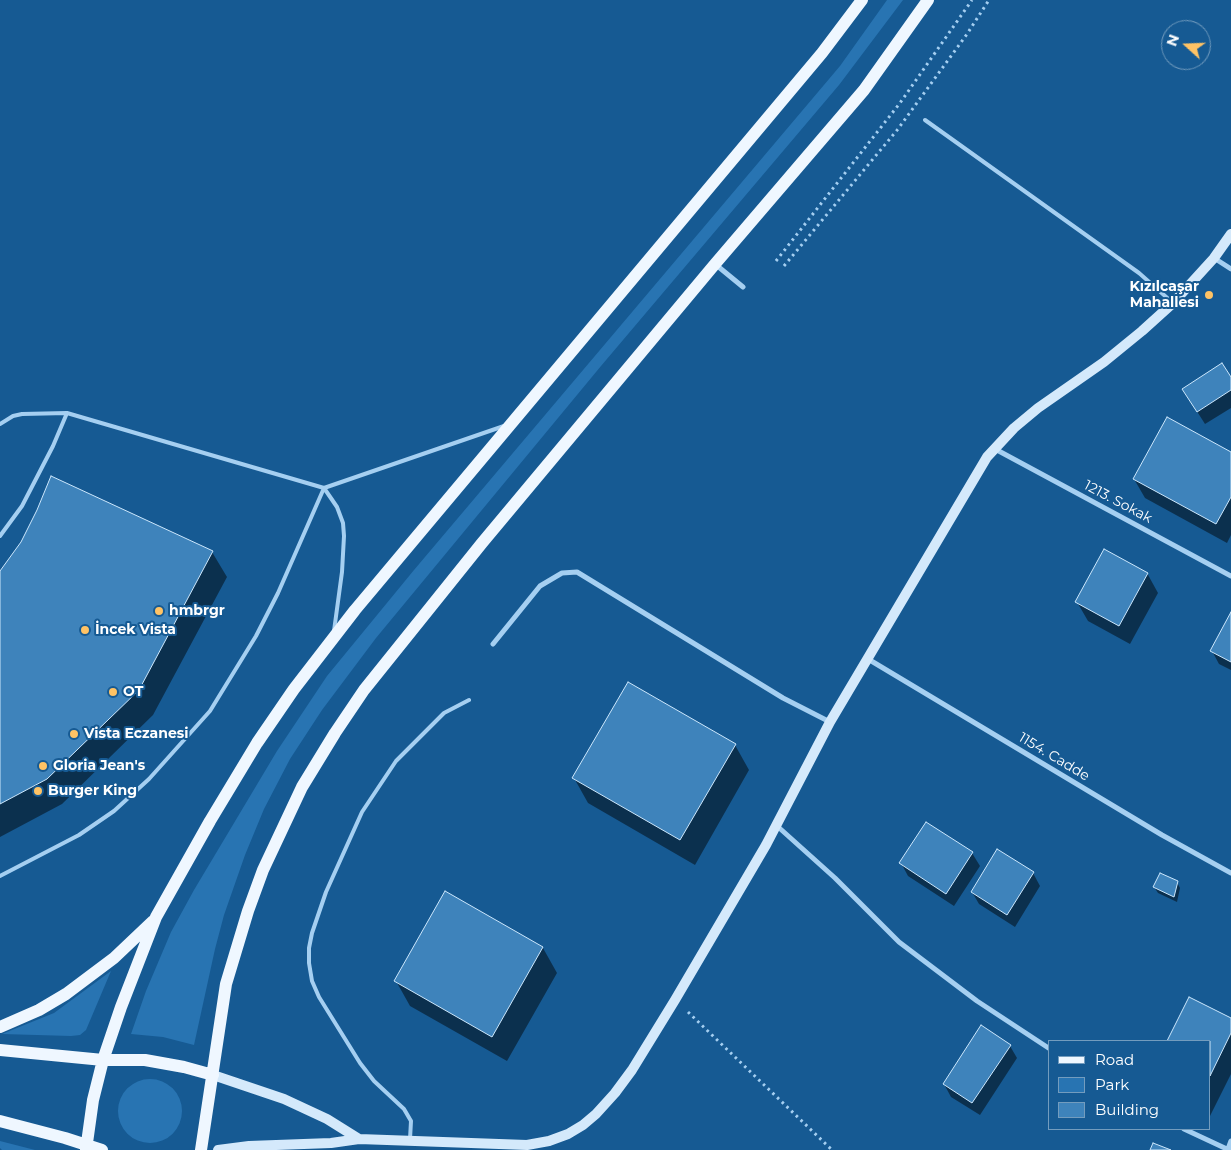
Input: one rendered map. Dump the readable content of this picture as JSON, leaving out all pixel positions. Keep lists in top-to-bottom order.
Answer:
{
  "streets": {
    "street": ["1213. Sokak", "1154. Cadde"]
  },
  "places": [
    "Kızılcaşar Mahallesi",
    "hmbrgr",
    "İncek Vista",
    "OT",
    "Vista Eczanesi",
    "Gloria Jean's",
    "Burger King"
  ],
  "legend": ["Road", "Park", "Building"],
  "north": "left"
}
